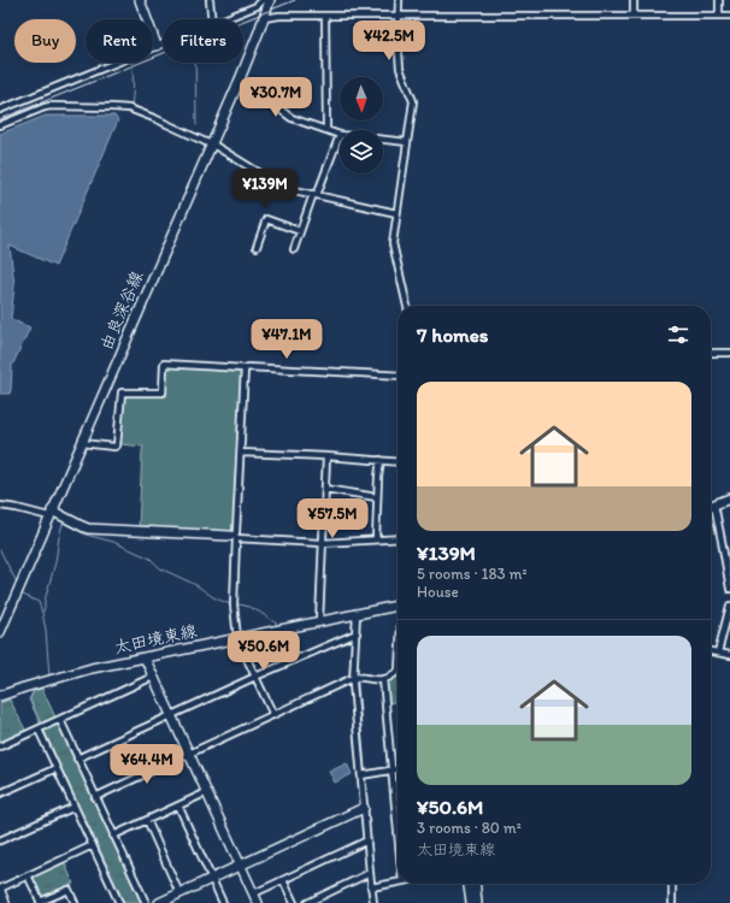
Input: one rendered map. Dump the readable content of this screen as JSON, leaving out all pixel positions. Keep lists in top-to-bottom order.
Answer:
{
  "streets": {
    "main road": ["由良深谷線", "太田境東線"]
  },
  "north": "bottom",
  "page": {
    "chip": ["Buy", "Rent", "Filters"],
    "price": [
      "¥42.5M",
      "¥30.7M",
      "¥139M",
      "¥47.1M",
      "¥57.5M",
      "¥50.6M",
      "¥64.4M"
    ],
    "heading": "7 homes",
    "list": [
      {
        "name": "¥139M",
        "note": "5 rooms · 183 m² · House"
      },
      {
        "name": "¥50.6M",
        "note": "3 rooms · 80 m² · 太田境東線"
      }
    ]
  }
}
